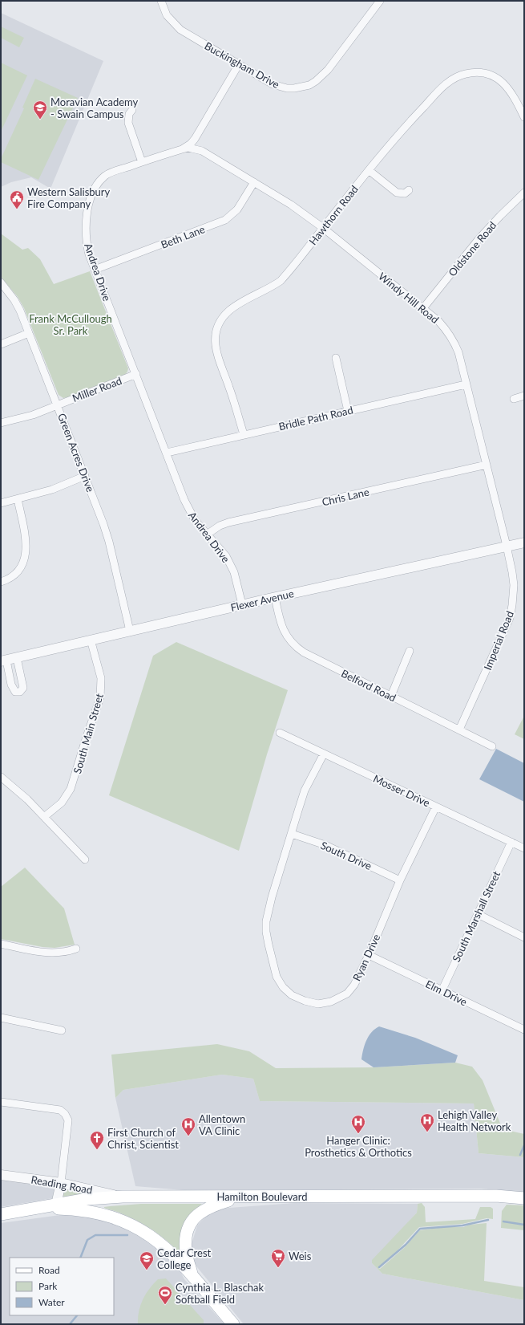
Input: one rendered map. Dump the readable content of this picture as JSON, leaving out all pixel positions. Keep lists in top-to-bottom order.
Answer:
{
  "streets": {
    "main road": ["Hamilton Boulevard"],
    "street": [
      "Buckingham Drive",
      "Hawthorn Road",
      "Beth Lane",
      "Oldstone Road",
      "Andrea Drive",
      "Windy Hill Road",
      "Miller Road",
      "Bridle Path Road",
      "Green Acres Drive",
      "Chris Lane",
      "Flexer Avenue",
      "Imperial Road",
      "Belford Road",
      "South Main Street",
      "Mosser Drive",
      "South Drive",
      "South Marshall Street",
      "Ryan Drive",
      "Elm Drive",
      "Reading Road"
    ]
  },
  "crossings": [
    ["Buckingham Drive", "Andrea Drive"],
    ["Hawthorn Road", "Windy Hill Road"],
    ["Hawthorn Road", "Bridle Path Road"],
    ["Beth Lane", "Andrea Drive"],
    ["Beth Lane", "Windy Hill Road"],
    ["Oldstone Road", "Windy Hill Road"],
    ["Andrea Drive", "Windy Hill Road"],
    ["Andrea Drive", "Miller Road"],
    ["Andrea Drive", "Bridle Path Road"],
    ["Andrea Drive", "Chris Lane"],
    ["Andrea Drive", "Flexer Avenue"],
    ["Windy Hill Road", "Bridle Path Road"],
    ["Windy Hill Road", "Chris Lane"],
    ["Windy Hill Road", "Flexer Avenue"],
    ["Windy Hill Road", "Imperial Road"],
    ["Miller Road", "Green Acres Drive"],
    ["Green Acres Drive", "Flexer Avenue"],
    ["Flexer Avenue", "Imperial Road"],
    ["Flexer Avenue", "Belford Road"],
    ["Flexer Avenue", "South Main Street"],
    ["Imperial Road", "Belford Road"],
    ["Mosser Drive", "South Marshall Street"],
    ["Mosser Drive", "Ryan Drive"],
    ["South Drive", "Ryan Drive"],
    ["South Marshall Street", "Elm Drive"],
    ["Ryan Drive", "Elm Drive"],
    ["Reading Road", "Hamilton Boulevard"]
  ],
  "parks": ["Frank McCullough Sr. Park"],
  "places": {
    "school or university": ["Moravian Academy - Swain Campus", "Cedar Crest College"],
    "public building": ["Western Salisbury Fire Company"],
    "hospital": ["Lehigh Valley Health Network", "Hanger Clinic: Prosthetics & Orthotics", "Allentown VA Clinic"],
    "church": ["First Church of Christ, Scientist"],
    "supermarket": ["Weis"],
    "sports": ["Cynthia L. Blaschak Softball Field"]
  },
  "legend": ["Road", "Park", "Water"]
}
